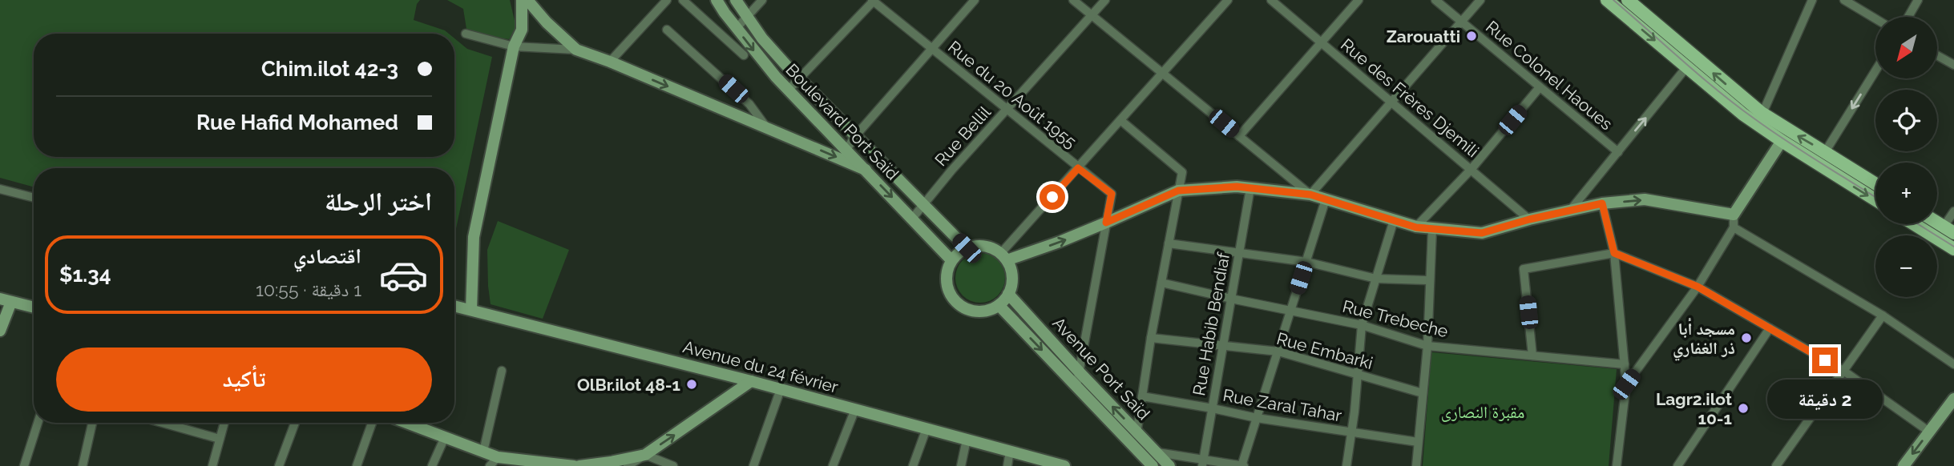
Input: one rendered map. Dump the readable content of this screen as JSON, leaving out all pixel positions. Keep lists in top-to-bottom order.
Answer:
{
  "streets": {
    "main road": ["Boulevard Port Saïd", "Avenue du 24 février", "Avenue Port Saïd"],
    "street": [
      "Rue Colonel Haoues",
      "Rue du 20 Août 1955",
      "Rue des Frères Djemili",
      "Rue Bellil",
      "Rue Trebeche",
      "Rue Habib Bendiaf",
      "Rue Embarki",
      "Rue Zaral Tahar"
    ]
  },
  "crossings": [
    ["Rue du 20 Août 1955", "Rue Bellil"],
    ["Rue du 20 Août 1955", "Avenue Port Saïd"],
    ["Boulevard Port Saïd", "Rue Bellil"],
    ["Boulevard Port Saïd", "Avenue Port Saïd"],
    ["Rue Trebeche", "Rue Habib Bendiaf"],
    ["Rue Habib Bendiaf", "Rue Embarki"],
    ["Rue Habib Bendiaf", "Rue Zaral Tahar"]
  ],
  "parks": ["مقبرة النصارى"],
  "places": [
    "Zarouatti",
    "مسجد أبا ذر الغفاري",
    "OlBr.ilot 48-1",
    "Lagr2.ilot 10-1"
  ],
  "north": "bottom left",
  "page": {
    "map_buttons": ["+", "−"],
    "banner": ["Chim.ilot 42-3", "Rue Hafid Mohamed"],
    "heading": "اختر الرحلة",
    "list": [
      {
        "name": "اقتصادي",
        "note": "1 دقيقة · 10:55",
        "value": "$1.34"
      }
    ],
    "buttons": "تأكيد",
    "bubble": "2 دقيقة"
  }
}
